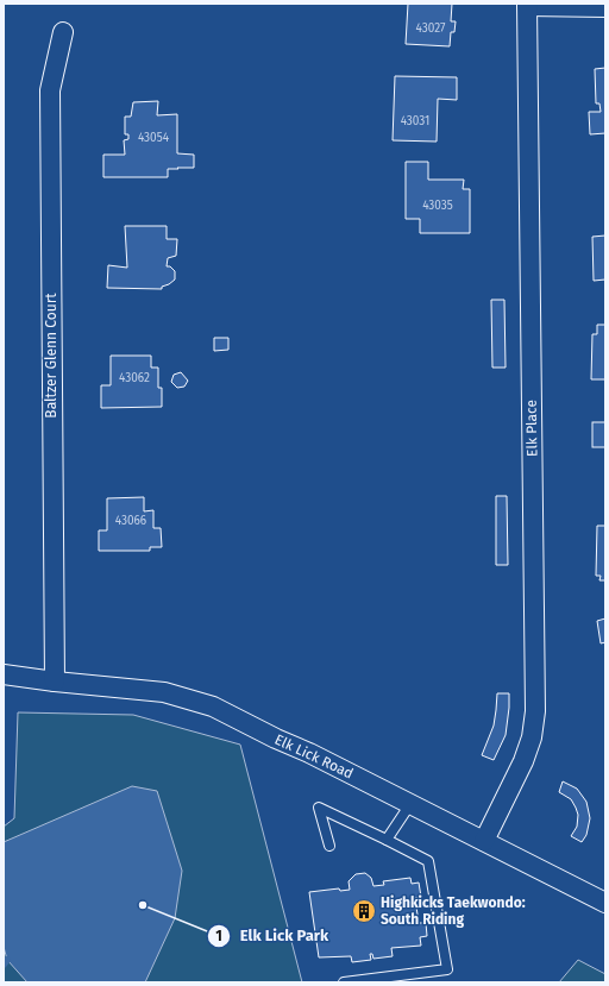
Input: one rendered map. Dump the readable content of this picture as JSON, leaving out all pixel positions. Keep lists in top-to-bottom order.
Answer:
{
  "streets": {
    "street": ["Baltzer Glenn Court", "Elk Place", "Elk Lick Road"]
  },
  "crossings": [
    ["Baltzer Glenn Court", "Elk Lick Road"],
    ["Elk Place", "Elk Lick Road"]
  ],
  "places": {
    "other": ["Elk Lick Park"],
    "building": ["Highkicks Taekwondo: South Riding"]
  },
  "house_numbers": [
    "43027",
    "43031",
    "43054",
    "43035",
    "43062",
    "43066"
  ]
}
